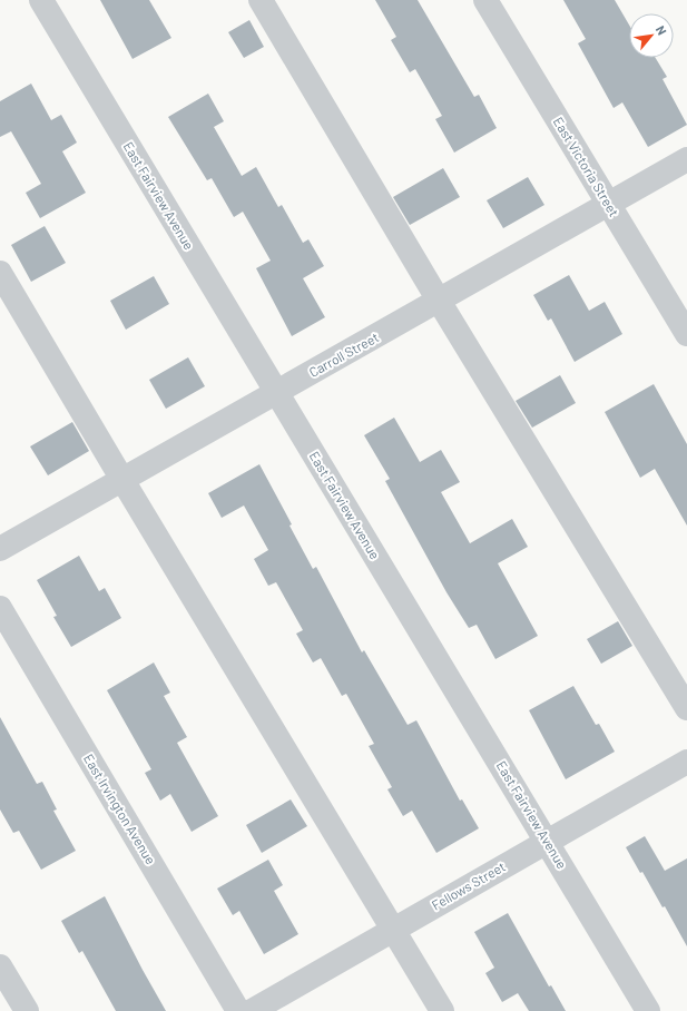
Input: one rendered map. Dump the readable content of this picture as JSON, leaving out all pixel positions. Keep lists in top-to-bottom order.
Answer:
{
  "streets": {
    "street": [
      "East Victoria Street",
      "East Fairview Avenue",
      "Carroll Street",
      "East Irvington Avenue",
      "Fellows Street"
    ]
  },
  "crossings": [
    ["East Victoria Street", "Carroll Street"],
    ["East Fairview Avenue", "Carroll Street"],
    ["East Fairview Avenue", "Fellows Street"]
  ],
  "north": "top right"
}
